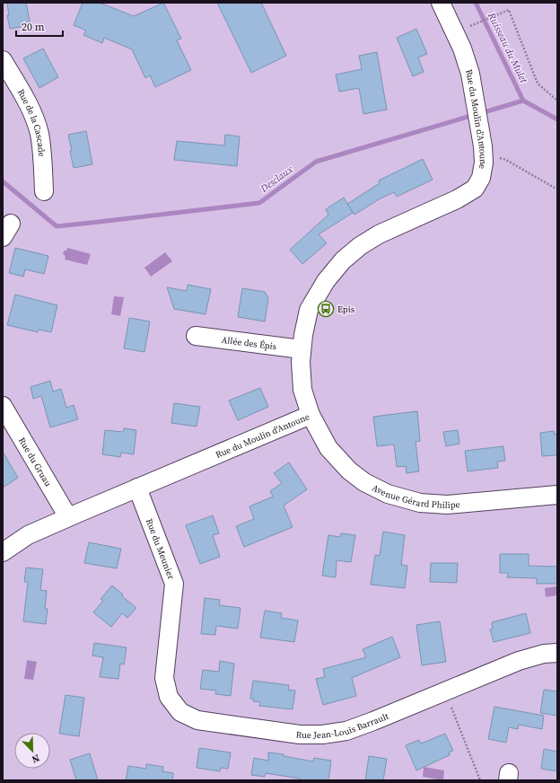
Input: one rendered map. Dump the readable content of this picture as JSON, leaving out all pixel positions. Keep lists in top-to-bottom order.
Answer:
{
  "streets": {
    "street": [
      "Rue du Moulin d'Antoune",
      "Rue de la Cascade",
      "Allée des Épis",
      "Rue du Gruau",
      "Avenue Gérard Philipe",
      "Rue du Meunier",
      "Rue Jean-Louis Barrault"
    ]
  },
  "crossings": [
    ["Rue du Moulin d'Antoune", "Allée des Épis"],
    ["Rue du Moulin d'Antoune", "Rue du Gruau"],
    ["Rue du Moulin d'Antoune", "Avenue Gérard Philipe"],
    ["Rue du Moulin d'Antoune", "Rue du Meunier"],
    ["Rue du Meunier", "Rue Jean-Louis Barrault"]
  ],
  "water": ["Ruisseau du Mulet", "Desclaux"],
  "places": {
    "bus stop": ["Epis"]
  },
  "scale_bar": "20 m",
  "north": "bottom right"
}
